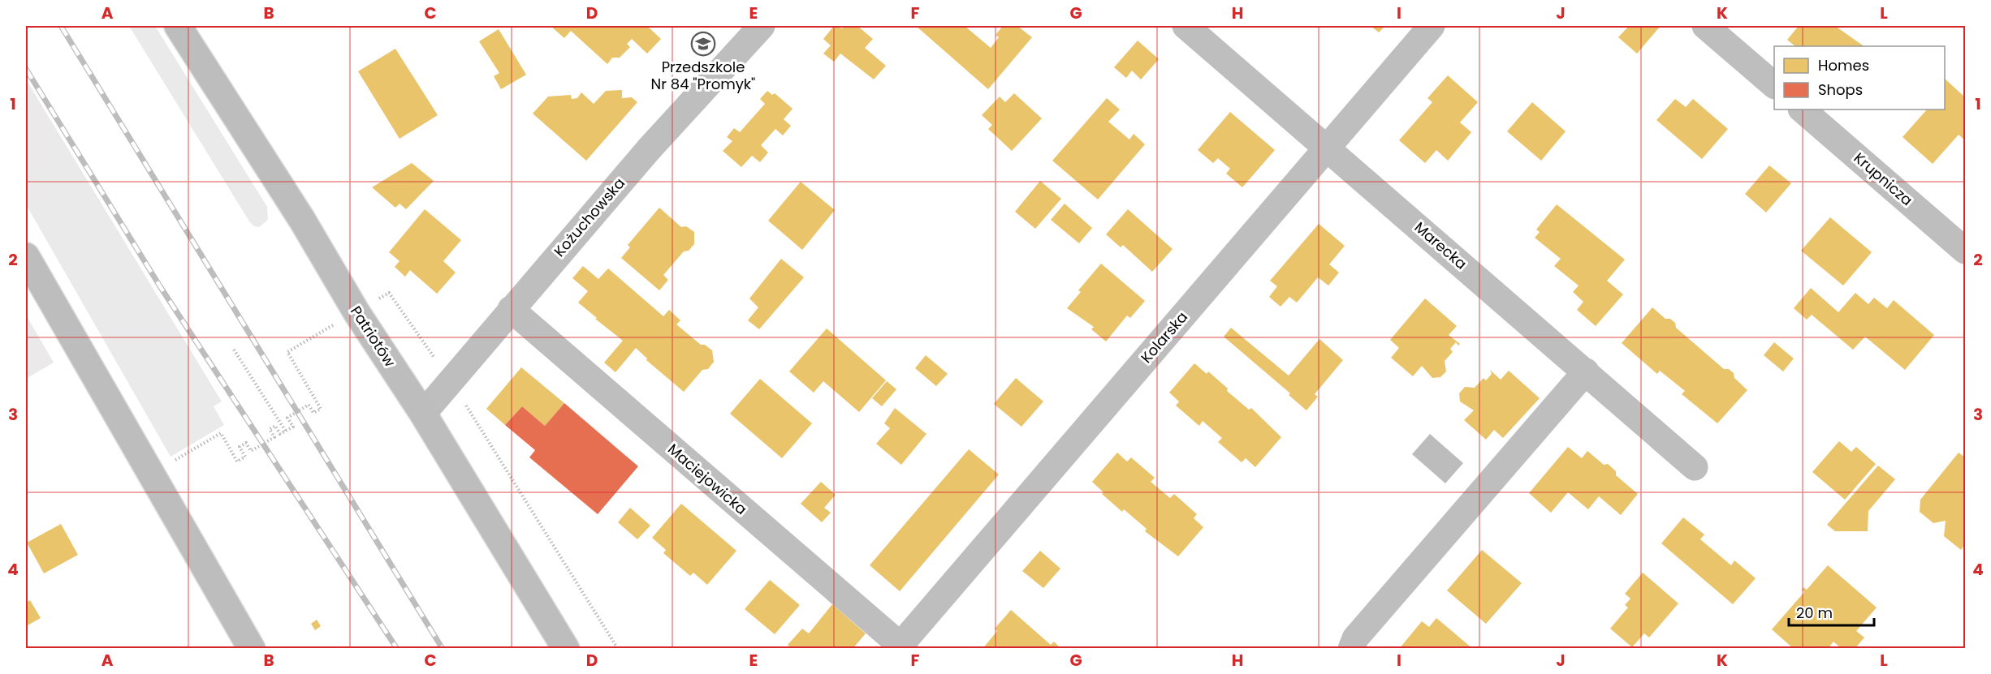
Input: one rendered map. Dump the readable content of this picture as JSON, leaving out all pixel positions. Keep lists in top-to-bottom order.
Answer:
{
  "streets": {
    "main road": ["Patriotów"],
    "street": [
      "Krupnicza",
      "Kożuchowska",
      "Marecka",
      "Kolarska",
      "Maciejowicka"
    ]
  },
  "crossings": [
    ["Kożuchowska", "Patriotów"],
    ["Kożuchowska", "Maciejowicka"],
    ["Marecka", "Kolarska"],
    ["Kolarska", "Maciejowicka"]
  ],
  "places": {
    "school or university": ["Przedszkole Nr 84 \"Promyk\""]
  },
  "legend": ["Homes", "Shops"],
  "scale_bar": "20 m",
  "grid": {
    "columns": [
      "A",
      "B",
      "C",
      "D",
      "E",
      "F",
      "G",
      "H",
      "I",
      "J",
      "K",
      "L"
    ],
    "rows": [
      "1",
      "2",
      "3",
      "4"
    ]
  }
}
